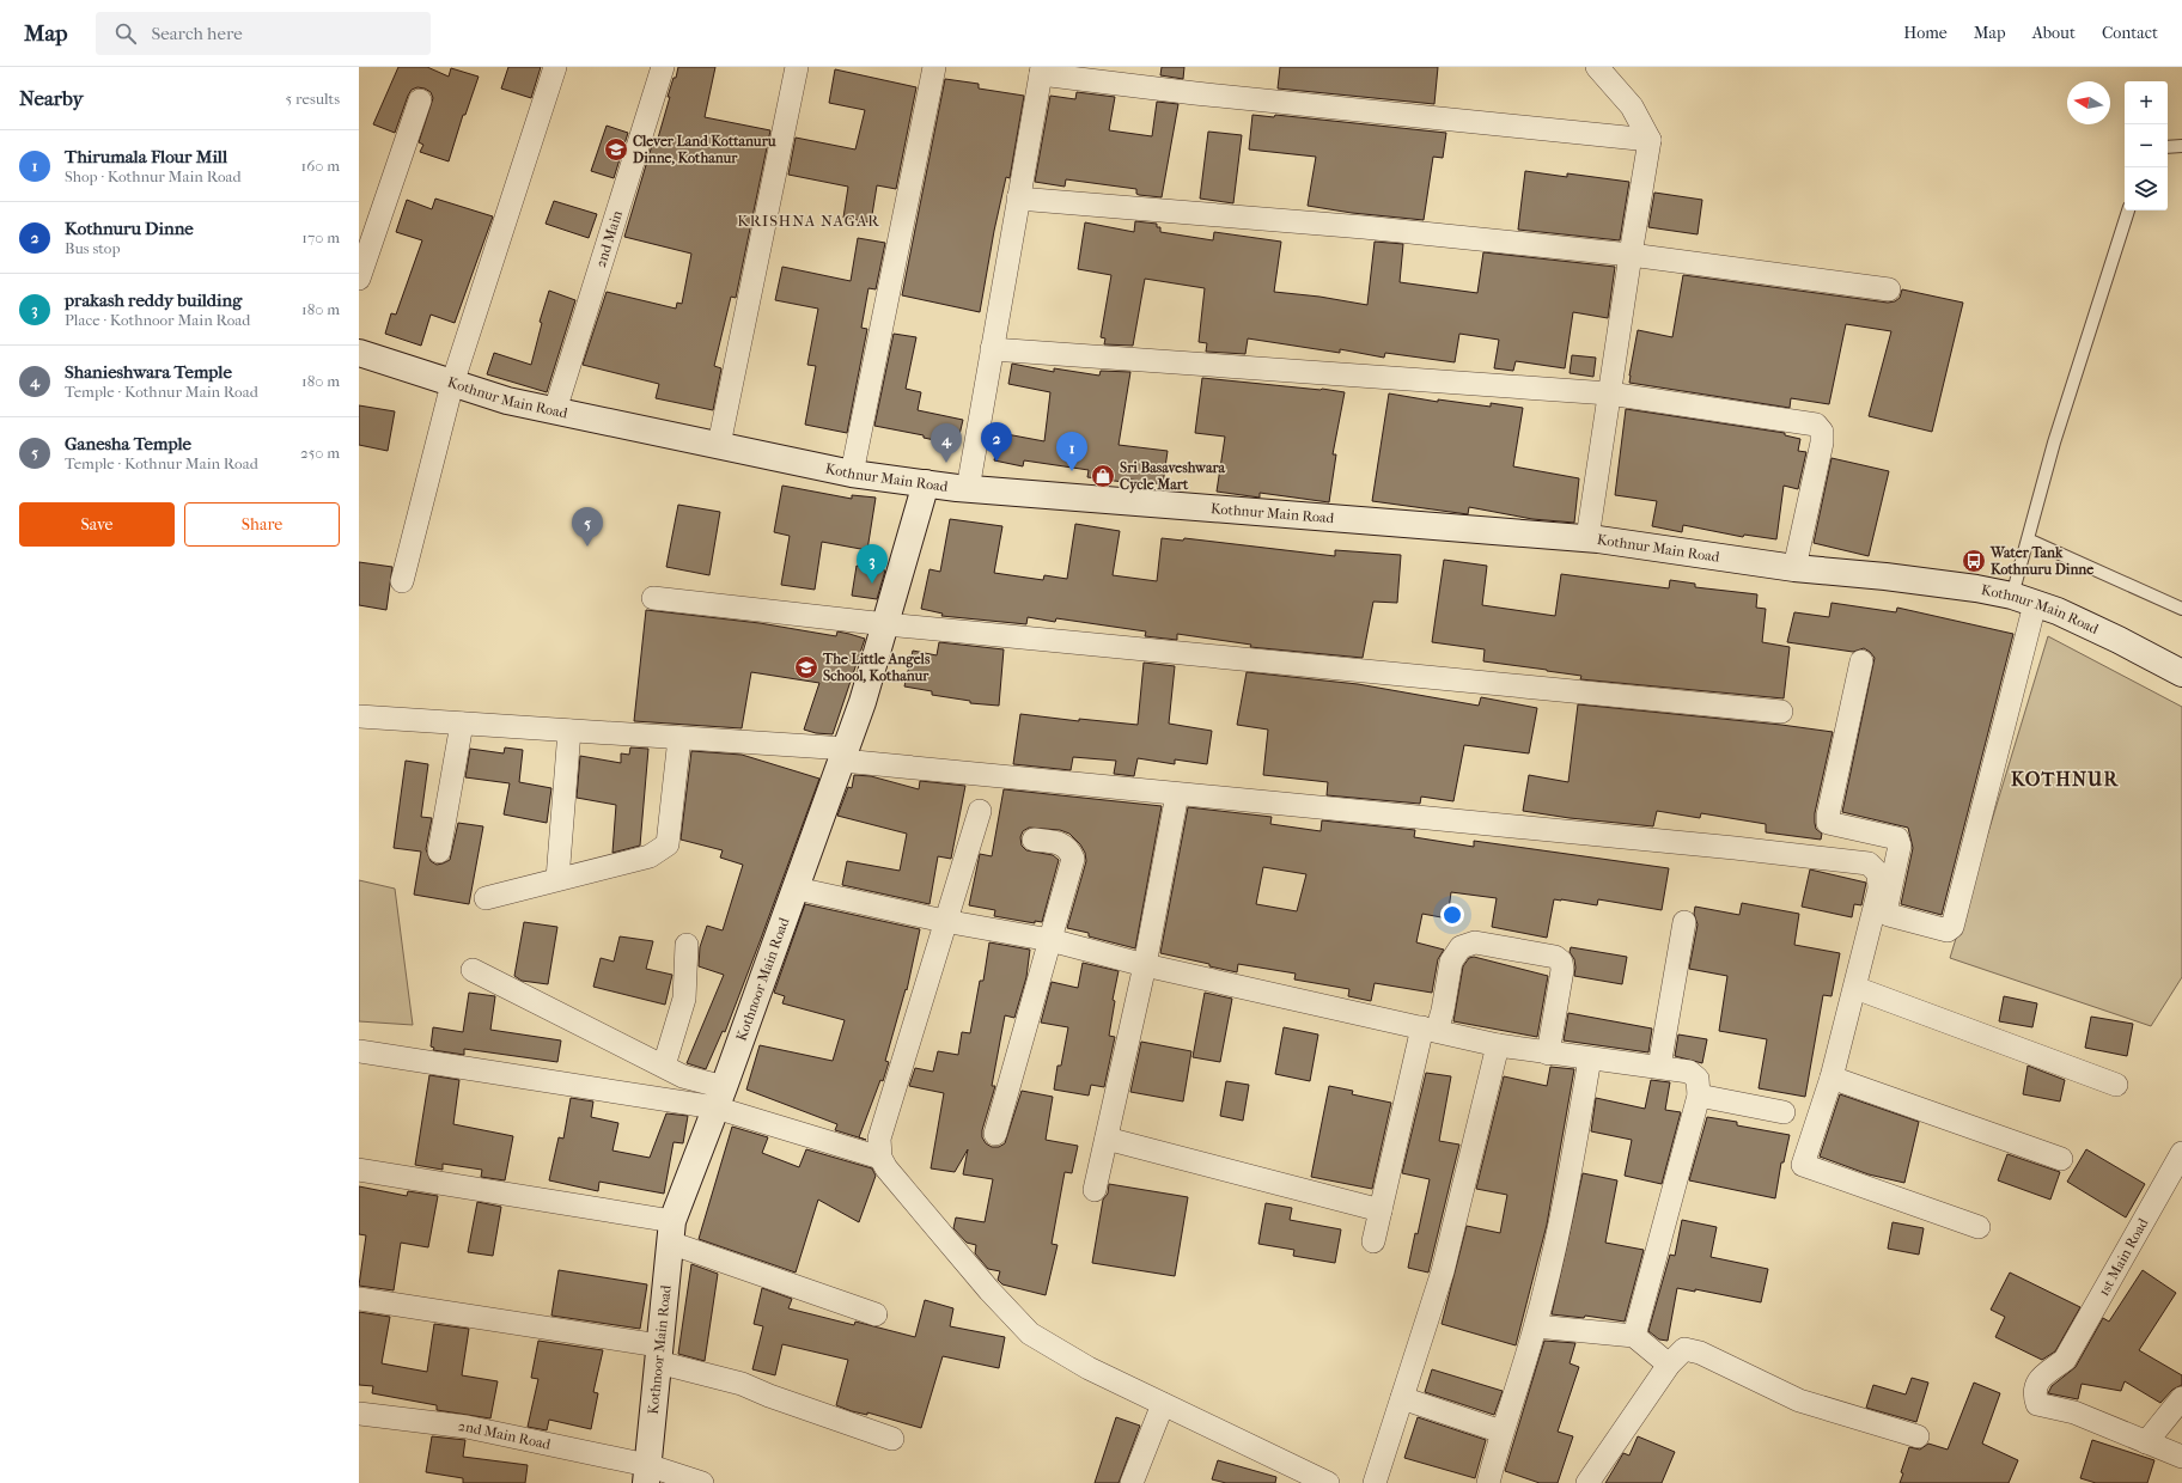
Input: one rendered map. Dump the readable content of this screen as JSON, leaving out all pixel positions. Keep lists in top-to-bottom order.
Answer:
{
  "streets": {
    "main road": ["Kothnur Main Road", "Kothnoor Main Road"],
    "street": ["2nd Main", "1st Main Road", "2nd Main Road"]
  },
  "crossings": [
    ["2nd Main", "Kothnur Main Road"],
    ["Kothnur Main Road", "Kothnoor Main Road"],
    ["Kothnoor Main Road", "2nd Main Road"]
  ],
  "districts": ["KRISHNA NAGAR", "KOTHNUR"],
  "places": {
    "school or university": ["Clever Land Kottanuru Dinne, Kothanur", "The Little Angels School, Kothanur"],
    "shop": ["Sri Basaveshwara Cycle Mart"],
    "bus stop": ["Water Tank Kothnuru Dinne"]
  },
  "north": "left",
  "page": {
    "header": "Map",
    "search": "Search here",
    "nav": [
      "Home",
      "Map",
      "About",
      "Contact"
    ],
    "heading": ["Nearby", "5 results"],
    "map_buttons": ["+", "−"],
    "list": [
      {
        "mark": "1",
        "name": "Thirumala Flour Mill",
        "note": "Shop · Kothnur Main Road",
        "value": "160 m"
      },
      {
        "mark": "2",
        "name": "Kothnuru Dinne",
        "note": "Bus stop",
        "value": "170 m"
      },
      {
        "mark": "3",
        "name": "prakash reddy building",
        "note": "Place · Kothnoor Main Road",
        "value": "180 m"
      },
      {
        "mark": "4",
        "name": "Shanieshwara Temple",
        "note": "Temple · Kothnur Main Road",
        "value": "180 m"
      },
      {
        "mark": "5",
        "name": "Ganesha Temple",
        "note": "Temple · Kothnur Main Road",
        "value": "250 m"
      }
    ],
    "pins": [
      "2",
      "4",
      "1",
      "5",
      "3"
    ],
    "buttons": ["Save", "Share"]
  }
}
